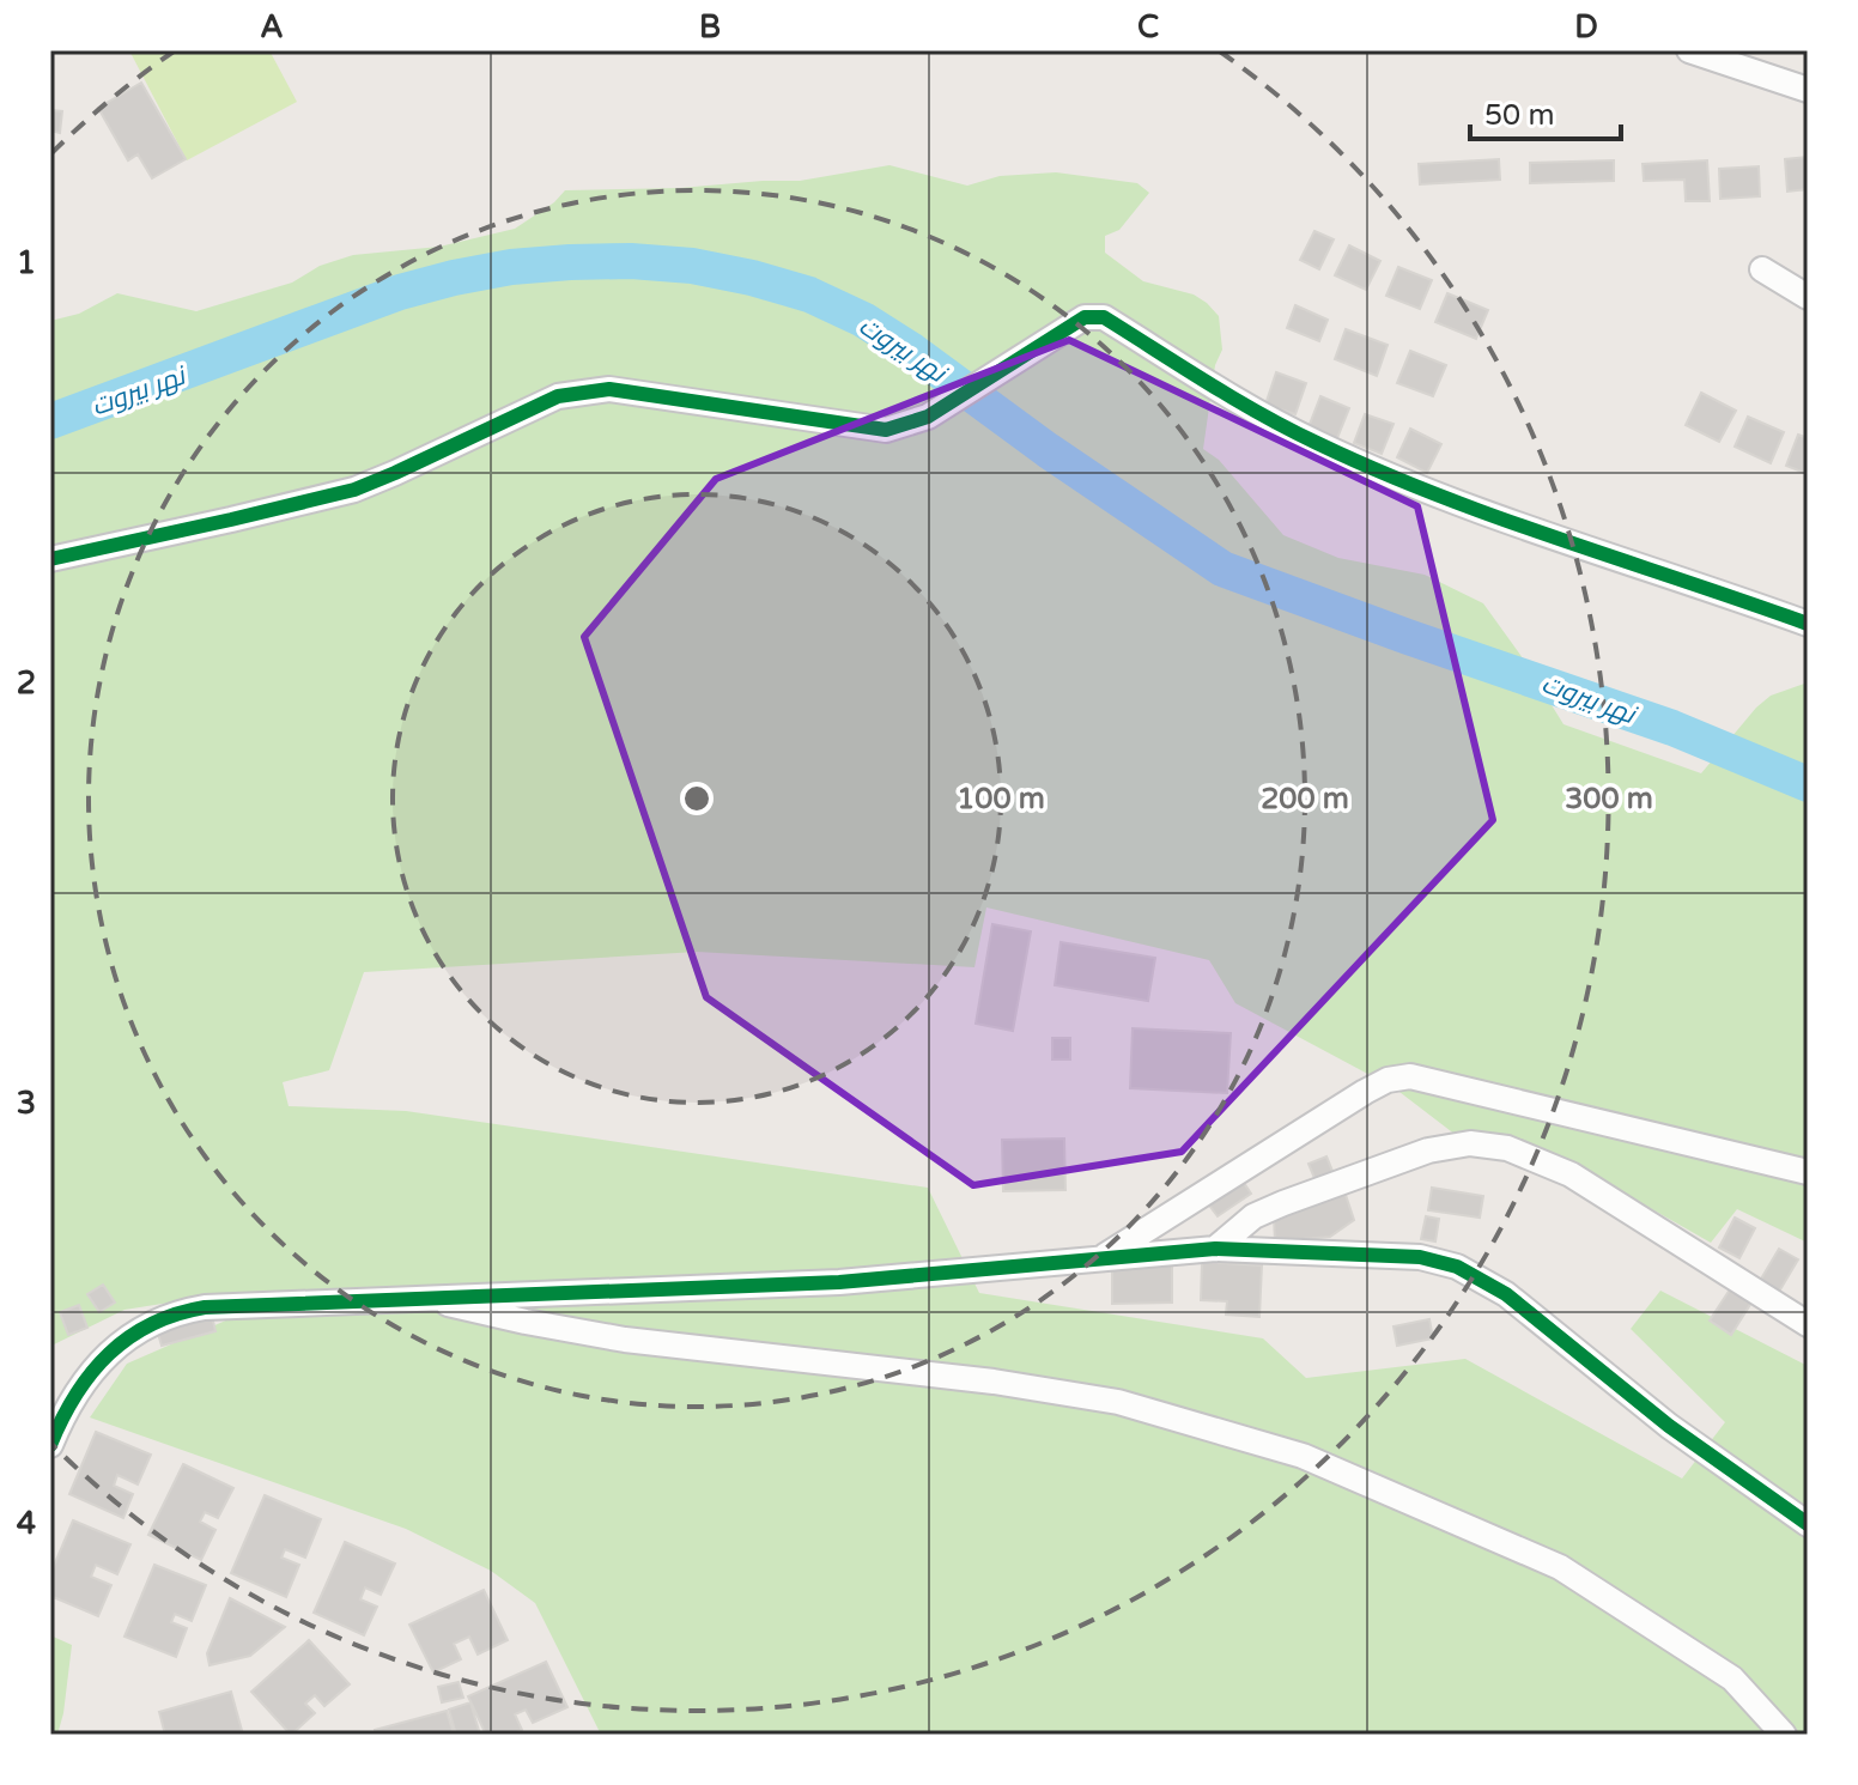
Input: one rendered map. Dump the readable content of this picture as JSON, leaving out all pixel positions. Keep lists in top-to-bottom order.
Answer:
{
  "water": ["نهر بيروت"],
  "scale_bar": "50 m",
  "grid": {
    "columns": [
      "A",
      "B",
      "C",
      "D"
    ],
    "rows": [
      "1",
      "2",
      "3",
      "4"
    ]
  },
  "rings": ["100 m", "200 m", "300 m"]
}
